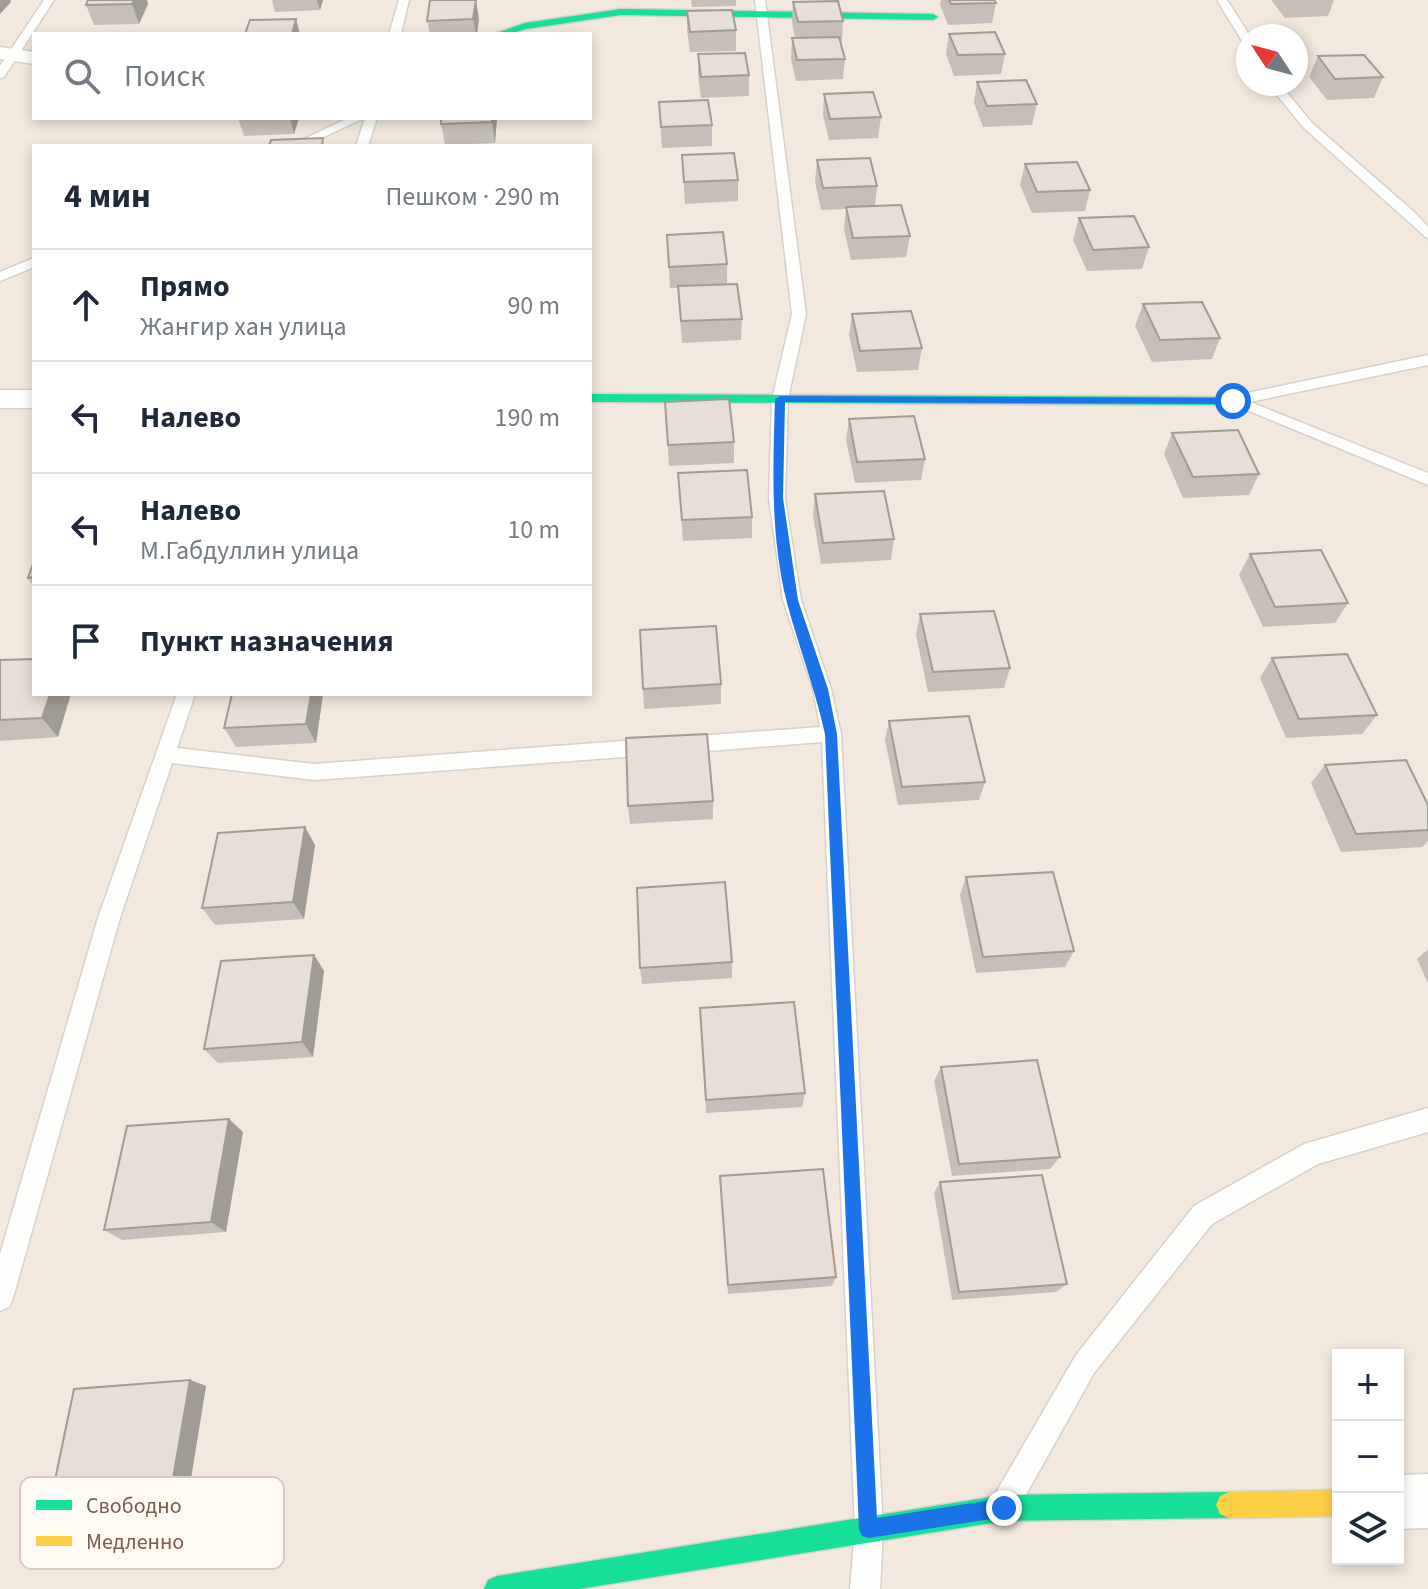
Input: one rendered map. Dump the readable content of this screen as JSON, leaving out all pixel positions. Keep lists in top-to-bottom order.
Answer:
{
  "legend": ["Свободно", "Медленно"],
  "north": "top left",
  "page": {
    "search": "Поиск",
    "heading": ["4 мин", "Пешком · 290 m"],
    "list": [
      ["Прямо", "Жангир хан улица", "90 m"],
      ["Налево", "190 m"],
      ["Налево", "М.Габдуллин улица", "10 m"],
      "Пункт назначения"
    ],
    "map_buttons": ["+", "−"]
  }
}
